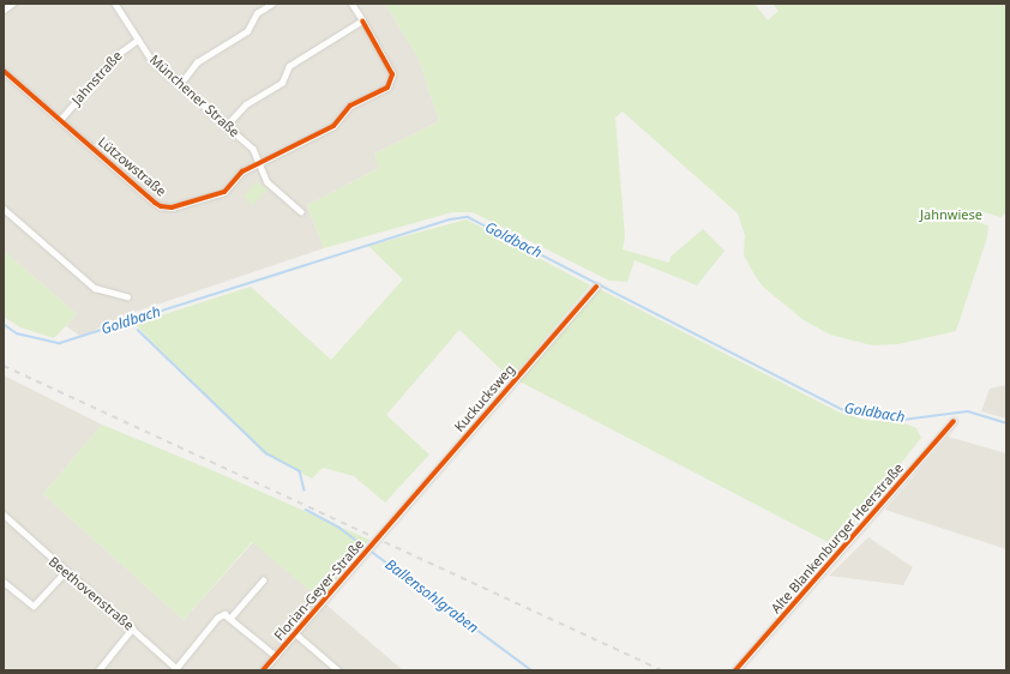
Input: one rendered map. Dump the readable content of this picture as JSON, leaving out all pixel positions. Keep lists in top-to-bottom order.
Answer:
{
  "streets": {
    "street": [
      "Jahnstraße",
      "Münchener Straße",
      "Lützowstraße",
      "Kuckucksweg",
      "Alte Blankenburger Heerstraße",
      "Florian-Geyer-Straße",
      "Beethovenstraße"
    ]
  },
  "crossings": [
    ["Jahnstraße", "Münchener Straße"],
    ["Jahnstraße", "Lützowstraße"],
    ["Münchener Straße", "Lützowstraße"],
    ["Kuckucksweg", "Florian-Geyer-Straße"]
  ],
  "water": ["Goldbach", "Ballensohlgraben"],
  "parks": ["Jahnwiese"]
}
